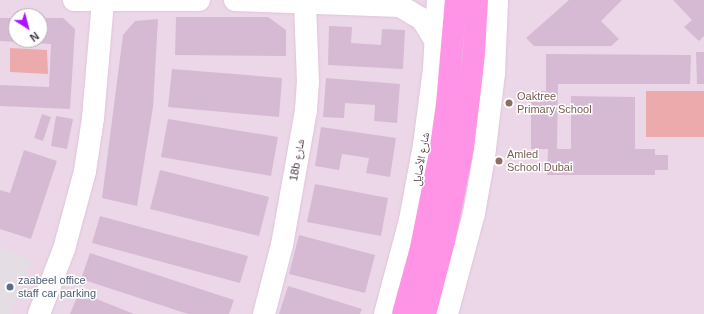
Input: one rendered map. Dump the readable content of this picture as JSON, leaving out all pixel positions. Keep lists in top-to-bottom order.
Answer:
{
  "streets": {
    "street": ["شارع الأصايل", "18b شارع"]
  },
  "places": ["Oaktree Primary School", "Amled School Dubai", "zaabeel office staff car parking"],
  "north": "bottom right"
}
